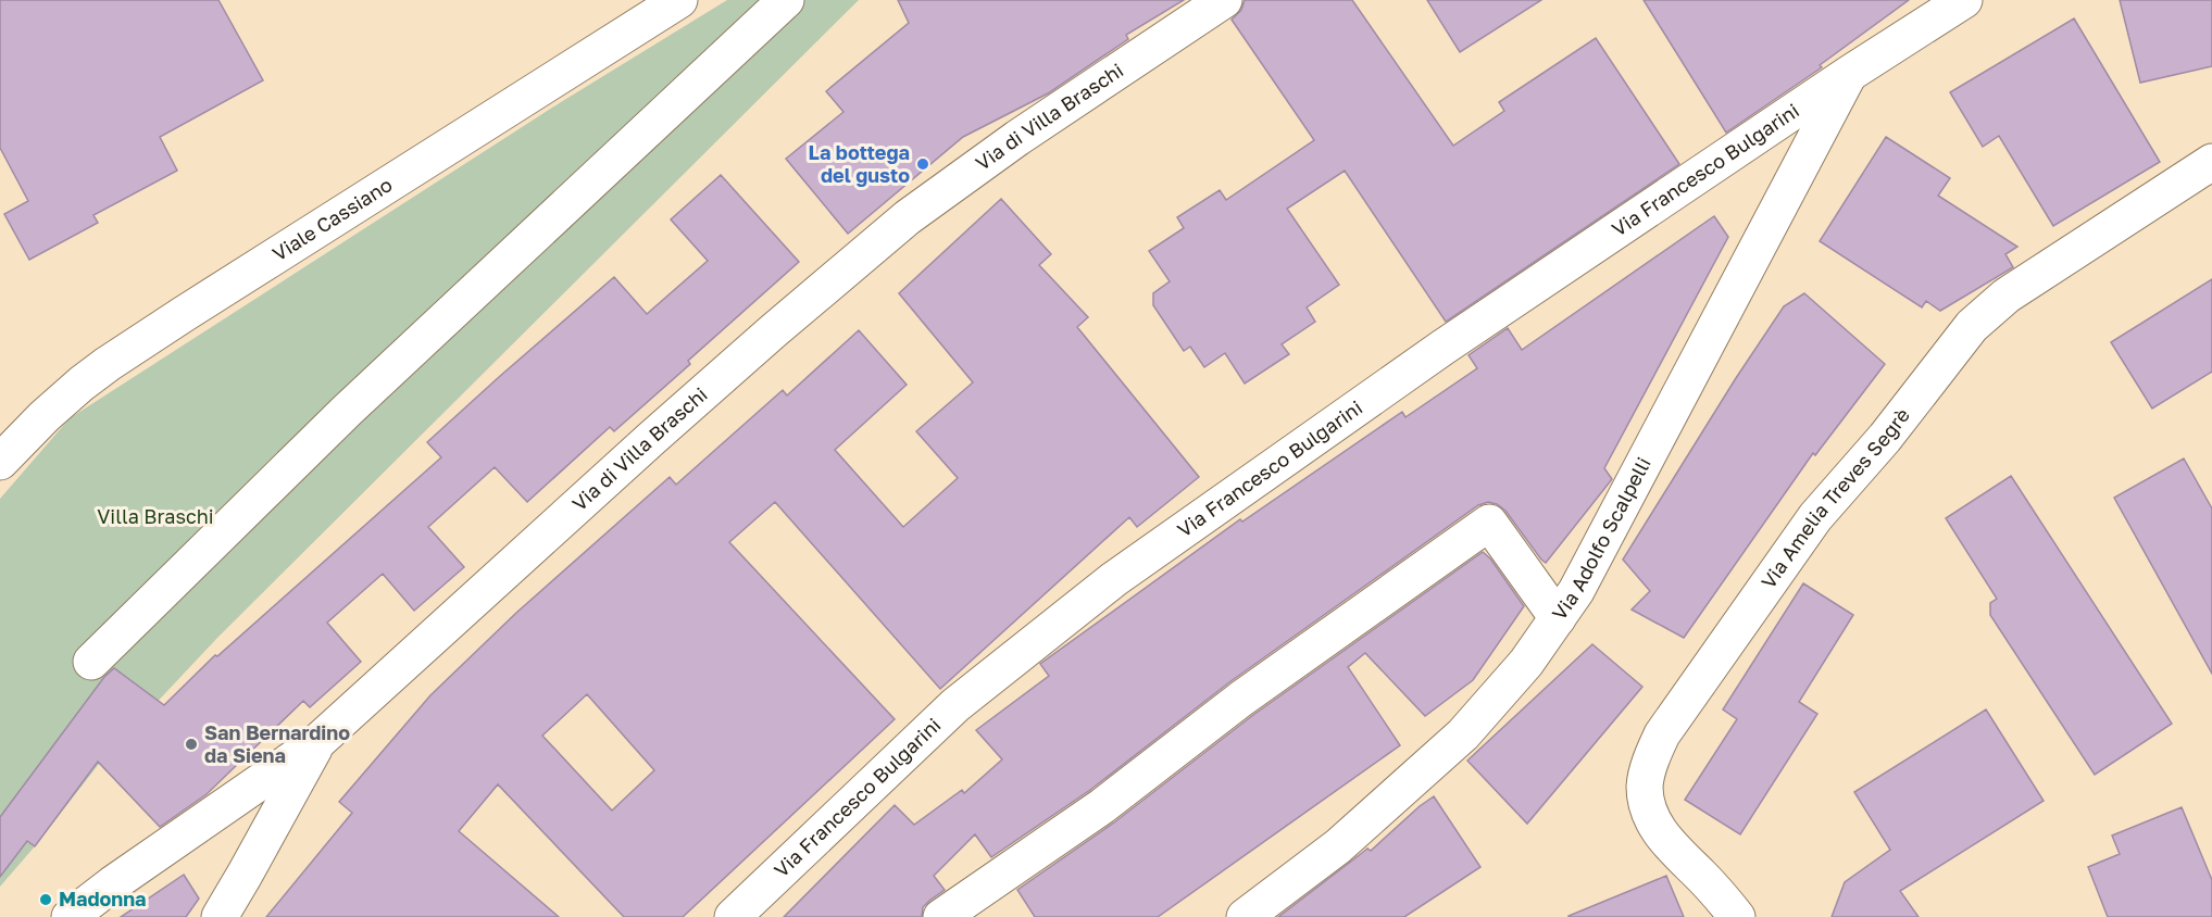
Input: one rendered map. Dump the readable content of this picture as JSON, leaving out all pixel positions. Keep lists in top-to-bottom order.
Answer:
{
  "streets": {
    "street": [
      "Via di Villa Braschi",
      "Via Francesco Bulgarini",
      "Viale Cassiano",
      "Via Amelia Treves Segrè",
      "Via Adolfo Scalpelli"
    ]
  },
  "crossings": [
    ["Via Francesco Bulgarini", "Via Adolfo Scalpelli"]
  ],
  "parks": ["Villa Braschi"],
  "places": ["La bottega del gusto", "San Bernardino da Siena", "Madonna"]
}
